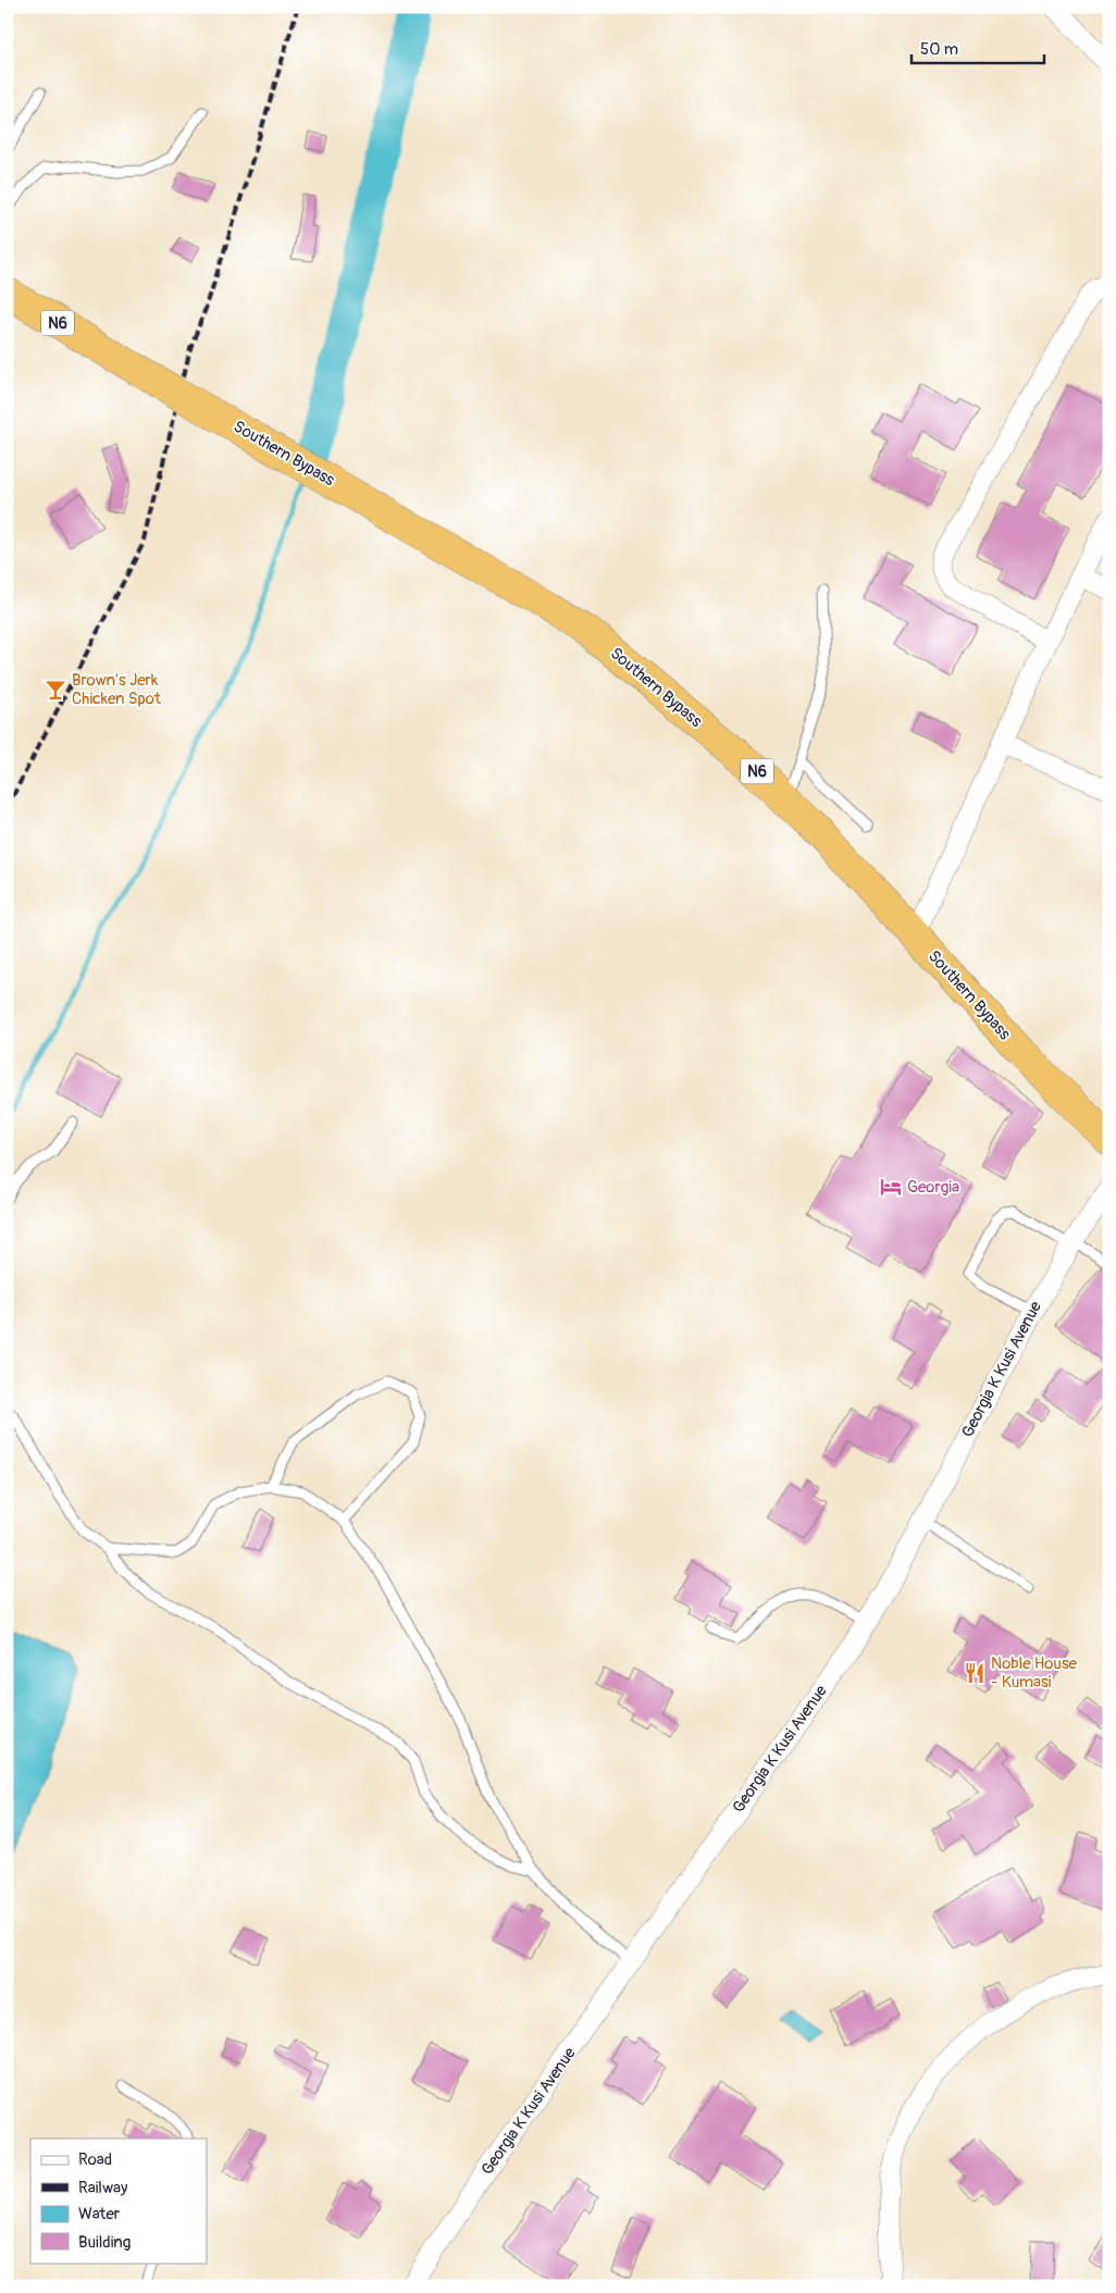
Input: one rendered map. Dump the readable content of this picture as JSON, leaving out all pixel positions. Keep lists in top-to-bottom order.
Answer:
{
  "streets": {
    "highway": ["N6", "Southern Bypass"],
    "street": ["Georgia K Kusi Avenue"]
  },
  "places": {
    "bar": ["Brown's Jerk Chicken Spot"],
    "hotel": ["Georgia"],
    "restaurant": ["Noble House - Kumasi"]
  },
  "legend": [
    "Road",
    "Railway",
    "Water",
    "Building"
  ],
  "scale_bar": "50 m"
}
